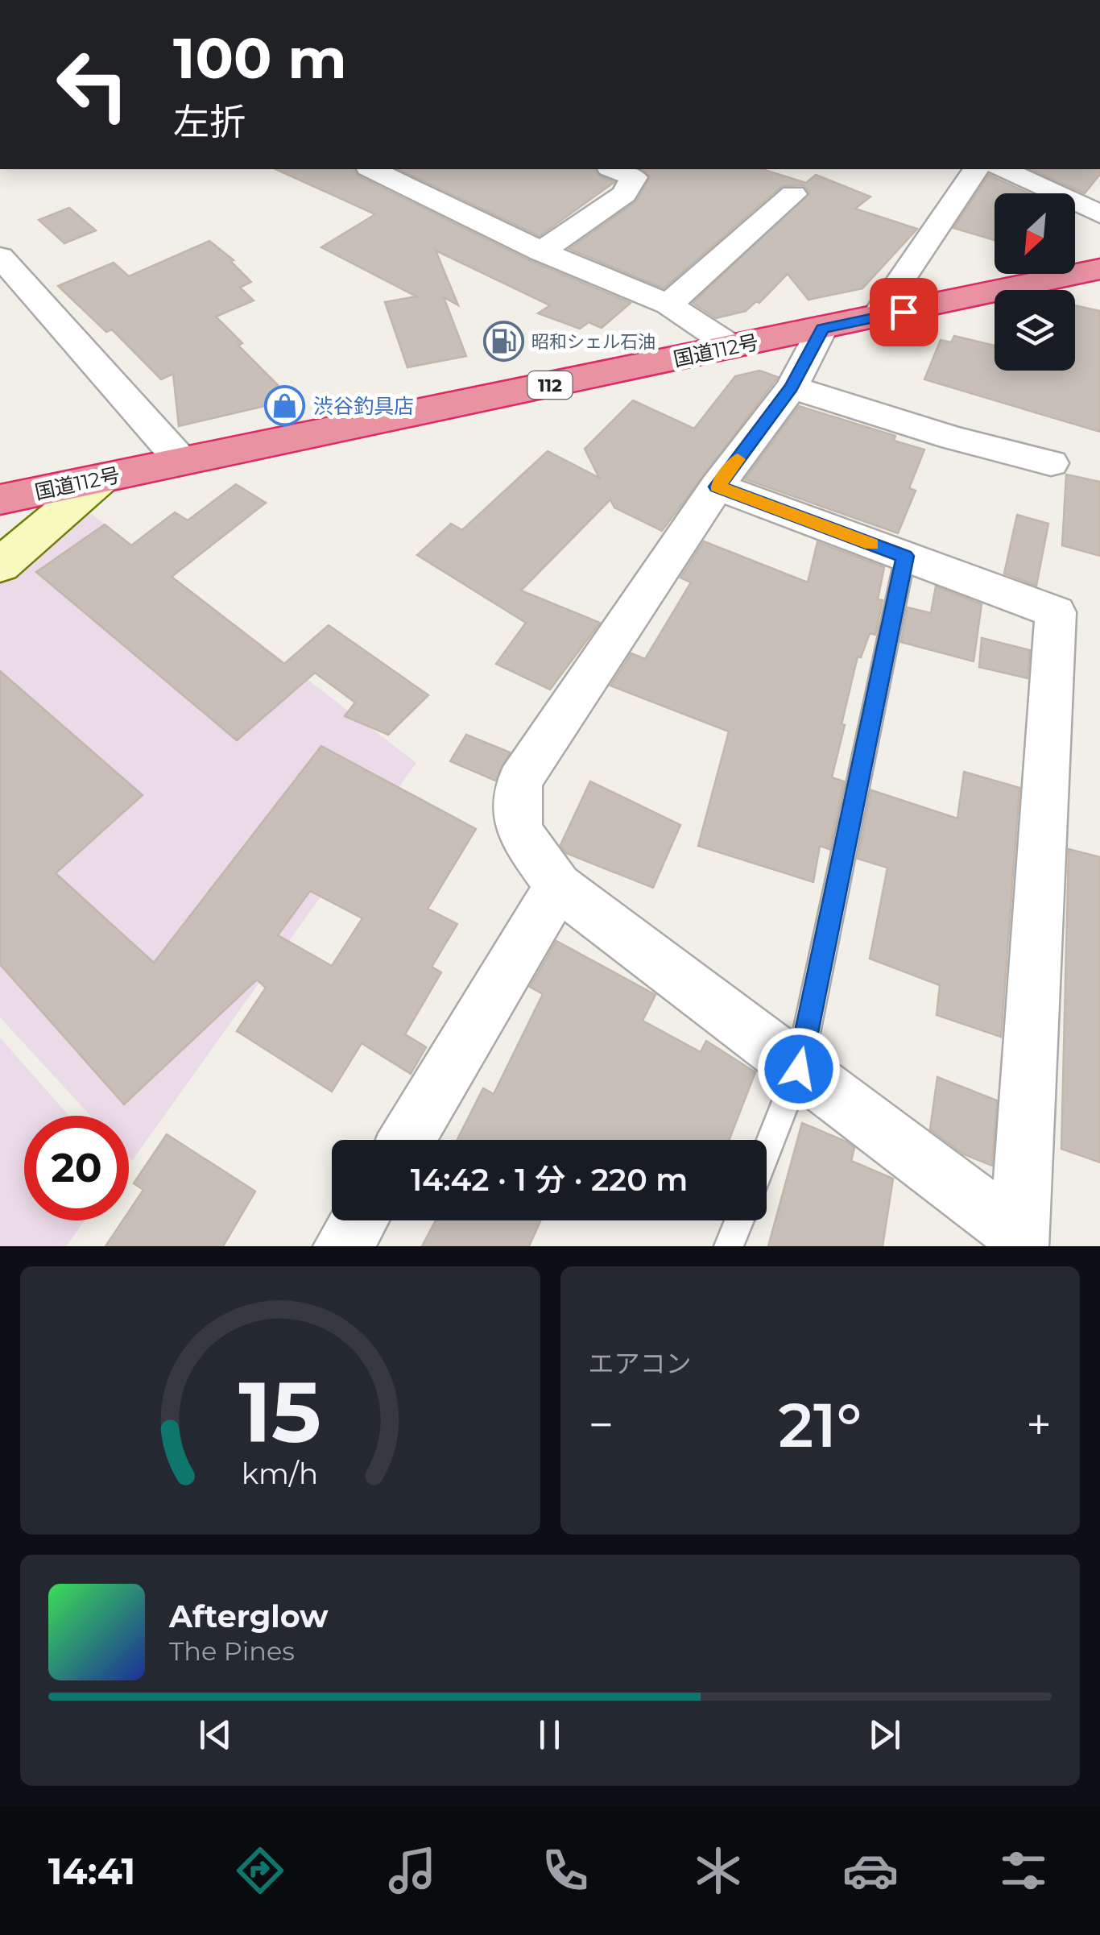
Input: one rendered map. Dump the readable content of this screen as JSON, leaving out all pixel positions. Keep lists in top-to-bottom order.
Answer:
{
  "streets": {
    "highway": ["国道112号", "112"]
  },
  "places": {
    "fuel station": ["昭和シェル石油"],
    "shop": ["渋谷釣具店"]
  },
  "north": "bottom left",
  "page": {
    "turn": ["100 m", "左折"],
    "limit": "20",
    "trip": "14:42 · 1 分 · 220 m",
    "tile": "エアコン",
    "heat": ["−", "21°", "+"],
    "song": ["Afterglow", "The Pines"],
    "tabs": "14:41",
    "gauge": ["15", "km/h"]
  }
}
